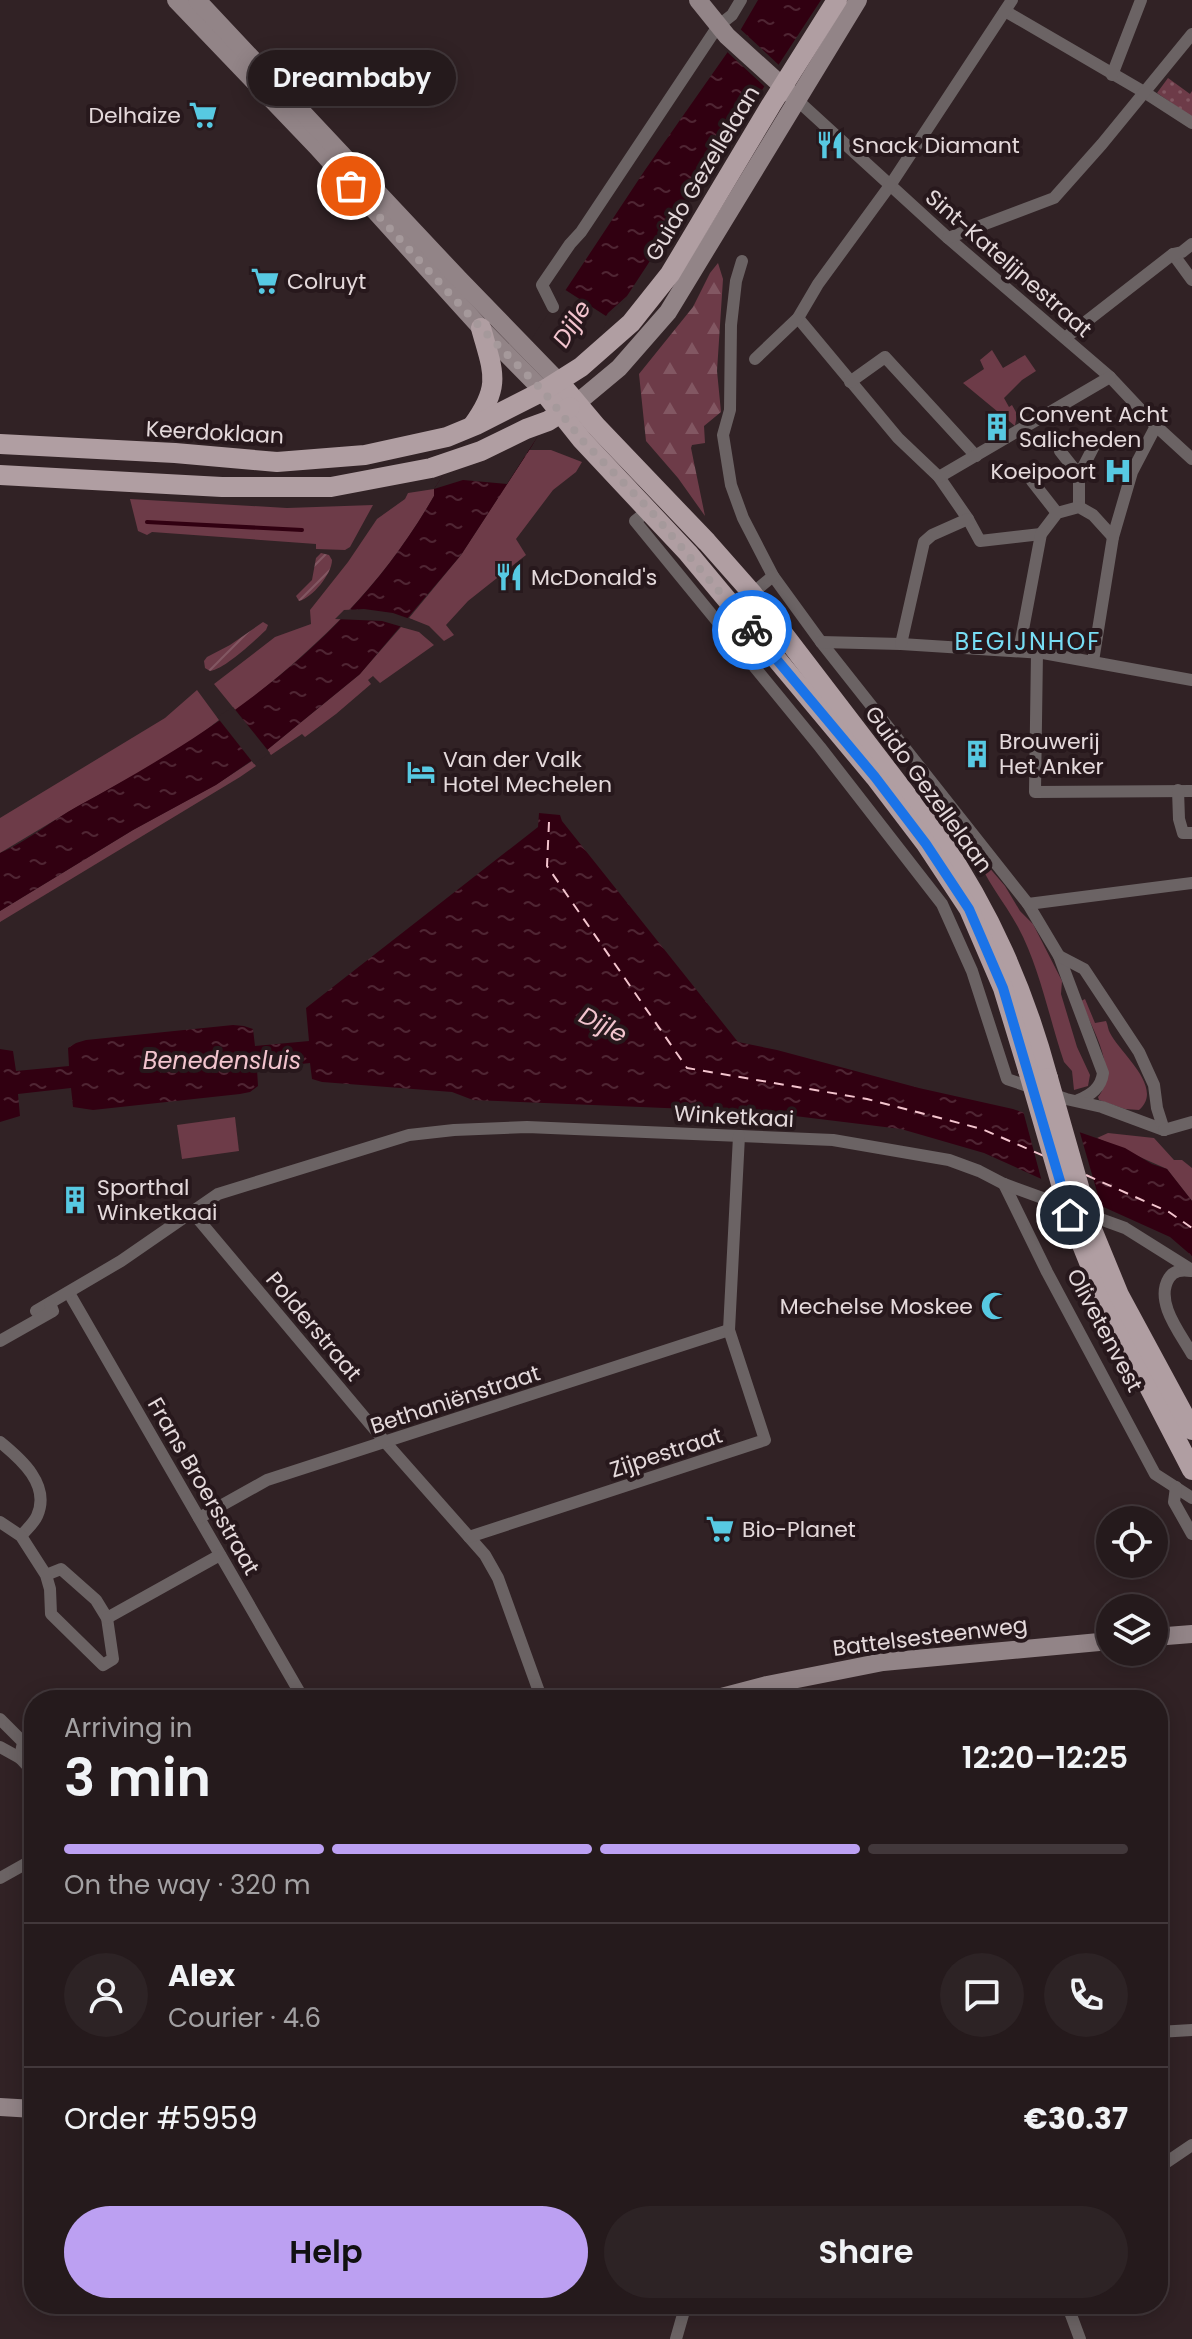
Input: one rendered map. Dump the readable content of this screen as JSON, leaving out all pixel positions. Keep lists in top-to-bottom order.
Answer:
{
  "streets": {
    "main road": [
      "Guido Gezellelaan",
      "Keerdoklaan",
      "Olivetenvest",
      "Battelsesteenweg"
    ],
    "street": [
      "Sint-Katelijnestraat",
      "Winketkaai",
      "Polderstraat",
      "Bethaniënstraat",
      "Zijpestraat",
      "Frans Broersstraat"
    ]
  },
  "crossings": [
    ["Guido Gezellelaan", "Sint-Katelijnestraat"],
    ["Guido Gezellelaan", "Keerdoklaan"],
    ["Guido Gezellelaan", "Olivetenvest"],
    ["Winketkaai", "Polderstraat"],
    ["Winketkaai", "Olivetenvest"],
    ["Polderstraat", "Bethaniënstraat"],
    ["Polderstraat", "Zijpestraat"],
    ["Bethaniënstraat", "Zijpestraat"],
    ["Bethaniënstraat", "Frans Broersstraat"]
  ],
  "districts": ["BEGIJNHOF"],
  "water": ["Dijle", "Benedensluis"],
  "places": {
    "supermarket": ["Delhaize", "Colruyt", "Bio-Planet"],
    "restaurant": ["Snack Diamant", "McDonald's"],
    "other": ["Dreambaby"],
    "building": ["Convent Acht Salicheden", "Brouwerij Het Anker", "Sporthal Winketkaai"],
    "hospital": ["Koeipoort"],
    "hotel": ["Van der Valk Hotel Mechelen"],
    "mosque": ["Mechelse Moskee"]
  },
  "page": {
    "bubble": "Dreambaby",
    "heading": ["3 min", "Arriving in", "12:20–12:25"],
    "panel": [
      "Alex",
      "Courier · 4.6",
      "Order #5959",
      "€30.37"
    ],
    "bar": "On the way · 320 m",
    "buttons": ["Help", "Share"]
  }
}
